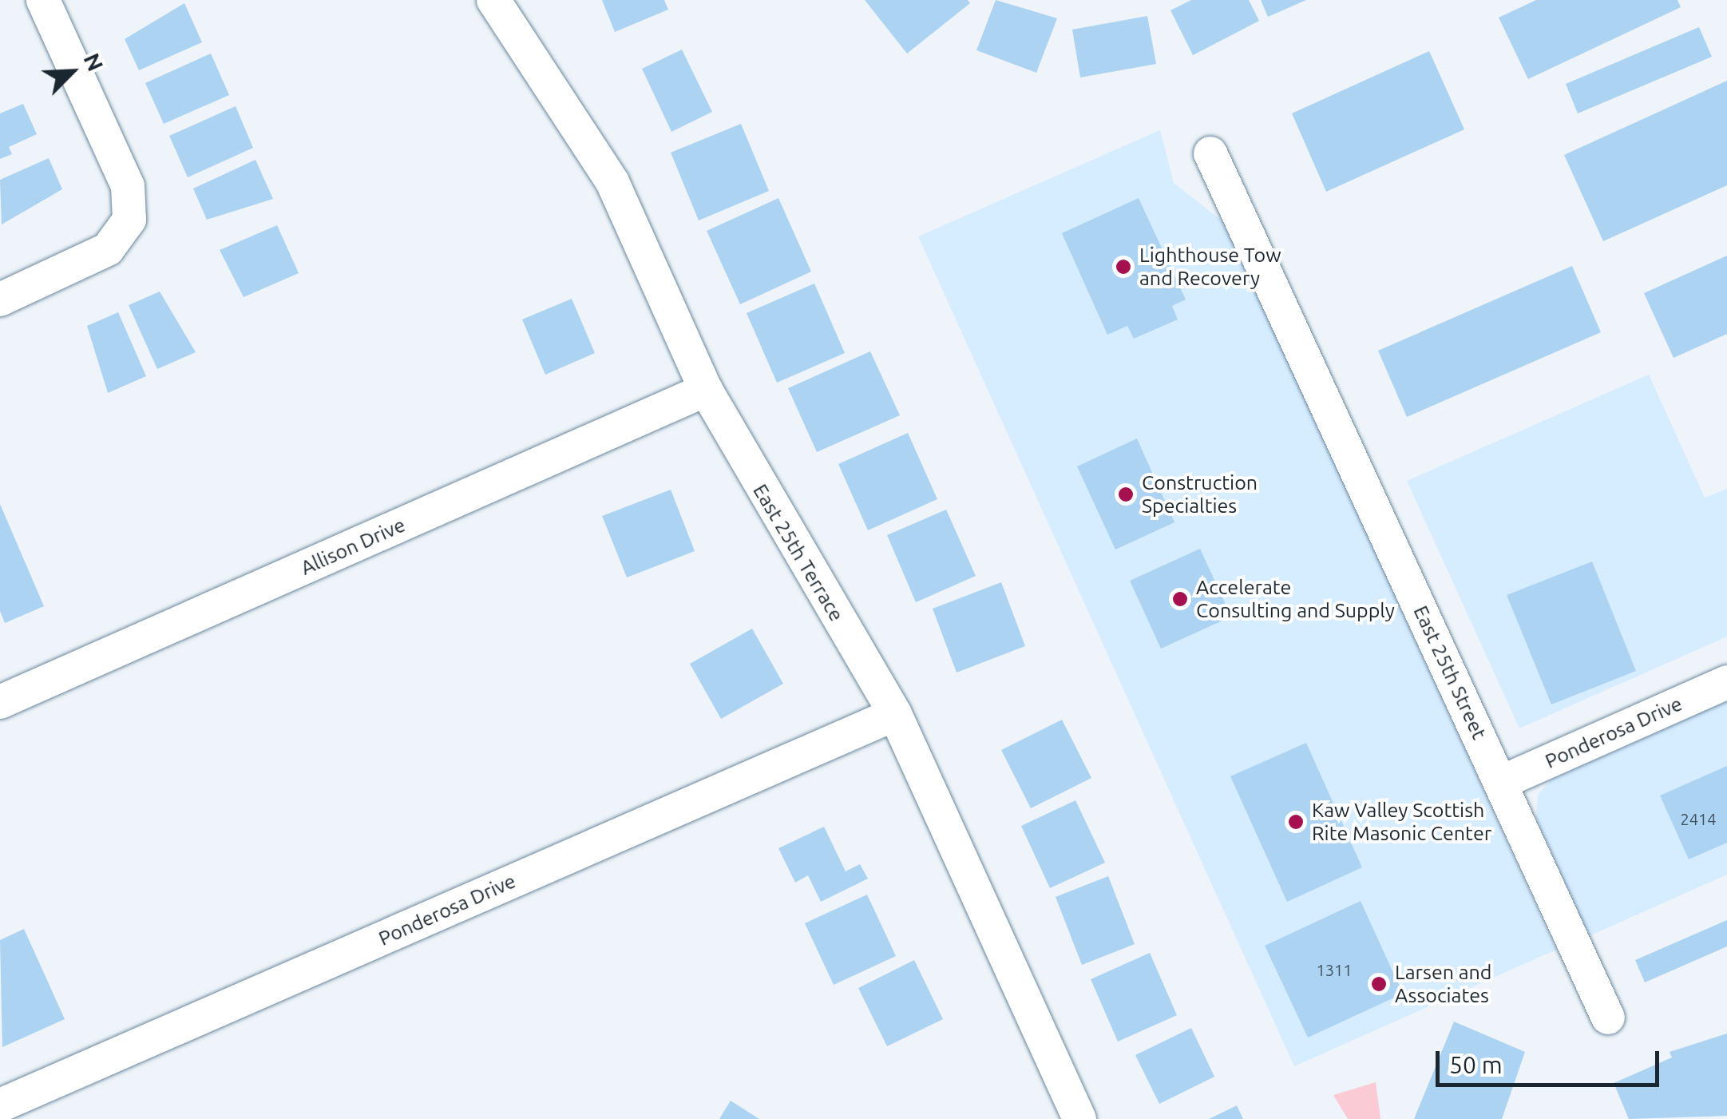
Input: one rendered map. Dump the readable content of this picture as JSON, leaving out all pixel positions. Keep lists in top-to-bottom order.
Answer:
{
  "streets": {
    "street": [
      "Allison Drive",
      "East 25th Terrace",
      "East 25th Street",
      "Ponderosa Drive"
    ]
  },
  "crossings": [
    ["Allison Drive", "East 25th Terrace"],
    ["East 25th Terrace", "Ponderosa Drive"],
    ["East 25th Street", "Ponderosa Drive"]
  ],
  "places": [
    "Lighthouse Tow and Recovery",
    "Construction Specialties",
    "Accelerate Consulting and Supply",
    "Kaw Valley Scottish Rite Masonic Center",
    "Larsen and Associates"
  ],
  "house_numbers": ["2414", "1311"],
  "scale_bar": "50 m",
  "north": "top right"
}
